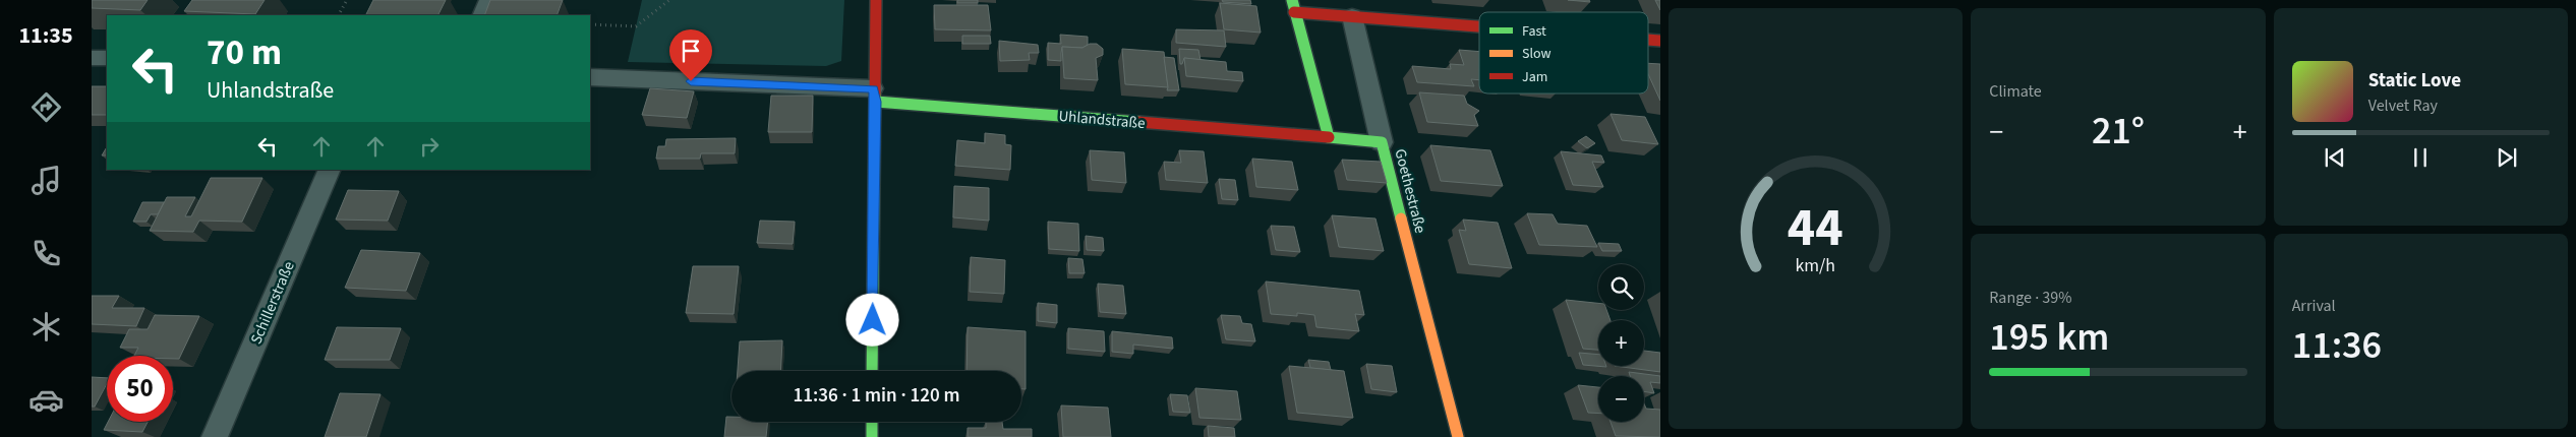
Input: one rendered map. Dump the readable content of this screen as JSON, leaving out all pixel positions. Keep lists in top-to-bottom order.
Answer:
{
  "streets": {
    "street": ["Uhlandstraße", "Goethestraße", "Schillerstraße"]
  },
  "crossings": [
    ["Uhlandstraße", "Goethestraße"]
  ],
  "legend": ["Fast", "Slow", "Jam"],
  "page": {
    "tabs": "11:35",
    "tile": [
      "Climate",
      ["Range · 39%", "195 km"],
      ["Arrival", "11:36"]
    ],
    "turn": ["70 m", "Uhlandstraße"],
    "song": ["Static Love", "Velvet Ray"],
    "heat": ["−", "21°", "+"],
    "map_buttons": ["+", "−"],
    "limit": "50",
    "trip": "11:36 · 1 min · 120 m",
    "gauge": ["44", "km/h"]
  }
}
